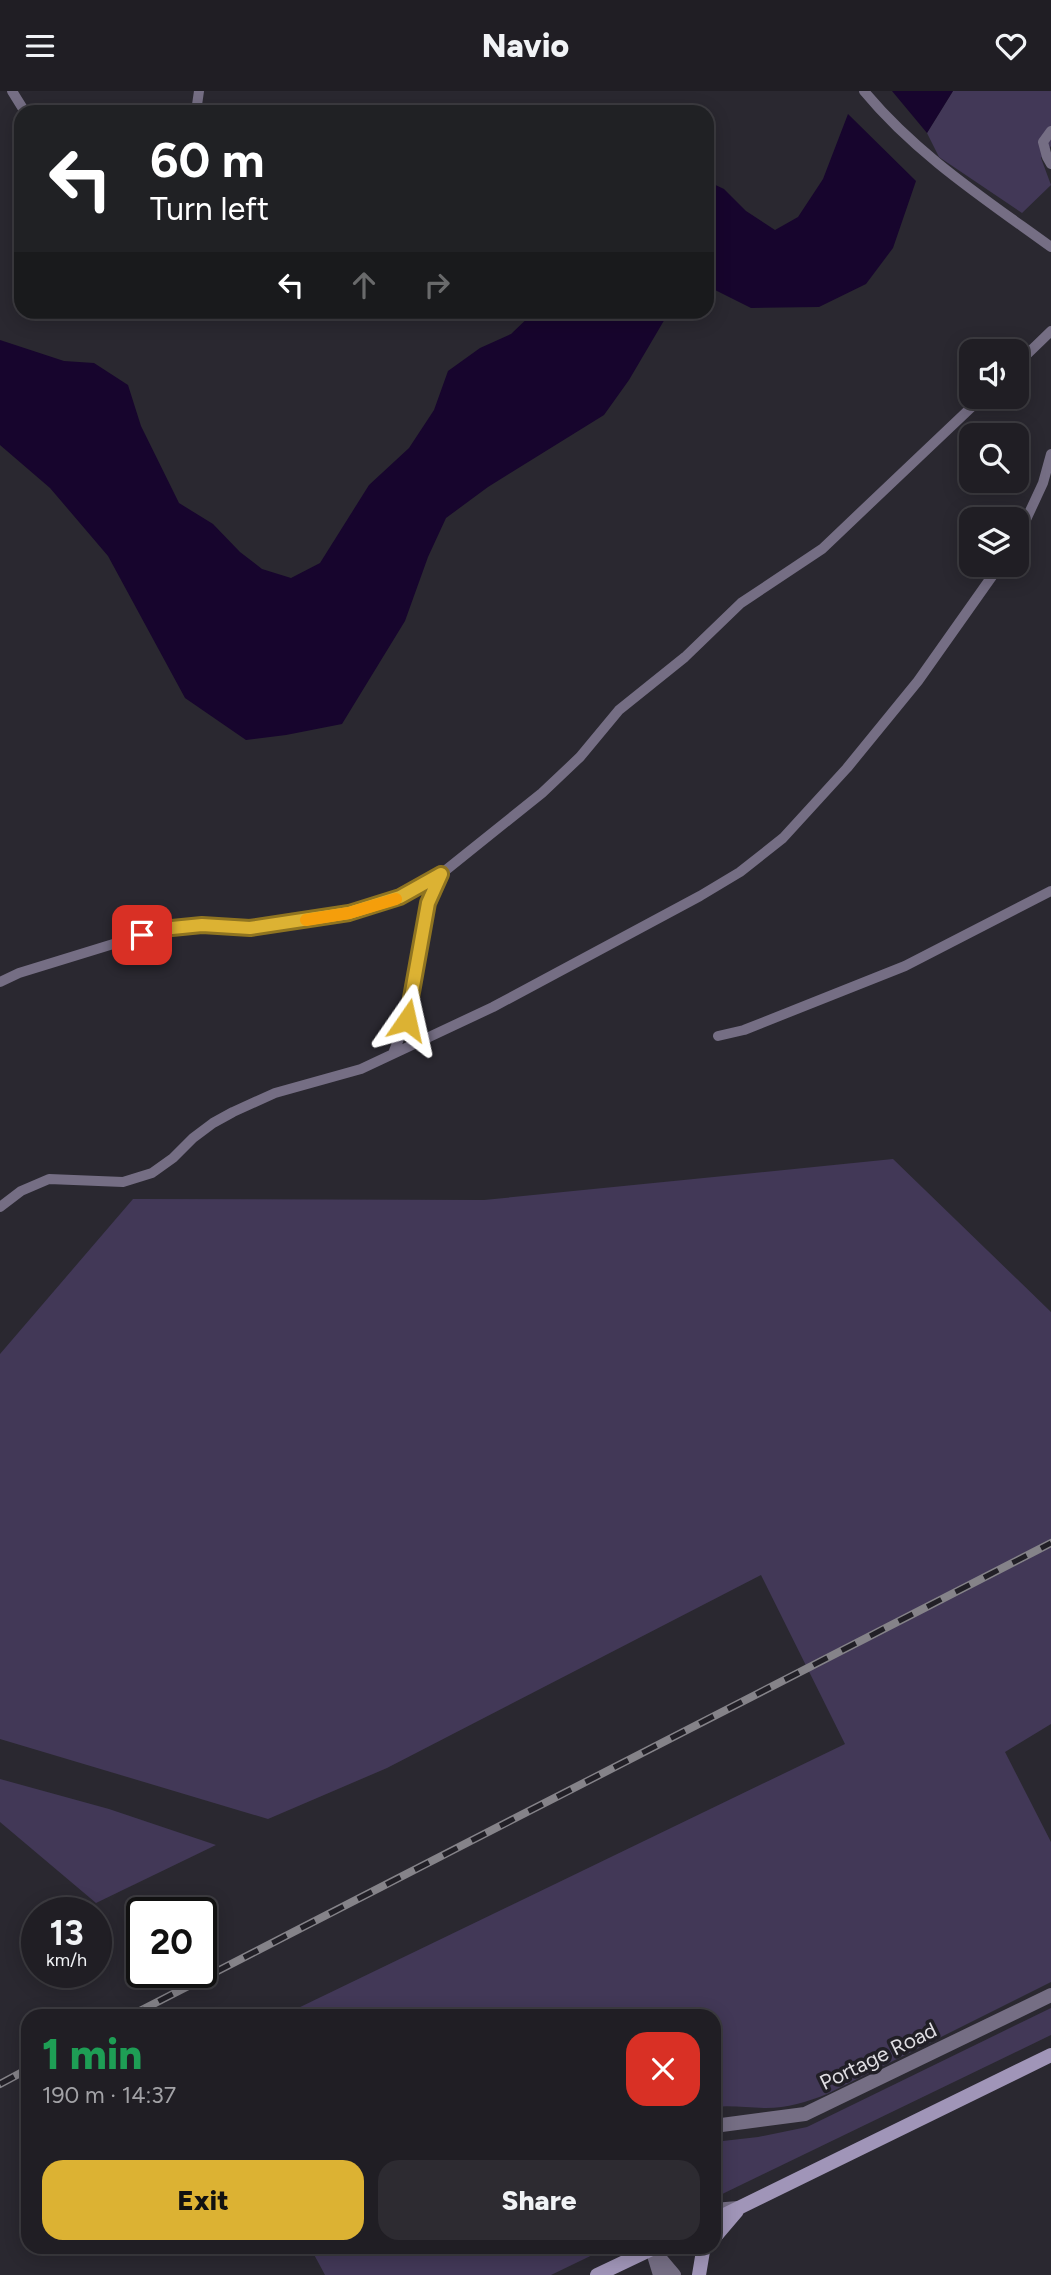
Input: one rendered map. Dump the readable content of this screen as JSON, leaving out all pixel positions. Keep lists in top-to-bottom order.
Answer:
{
  "streets": {
    "street": ["Portage Road"]
  },
  "page": {
    "header": "Navio",
    "turn": ["60 m", "Turn left"],
    "speed": "13 km/h",
    "limit": "20",
    "heading": ["1 min", "190 m · 14:37"],
    "buttons": ["Exit", "Share"]
  }
}
